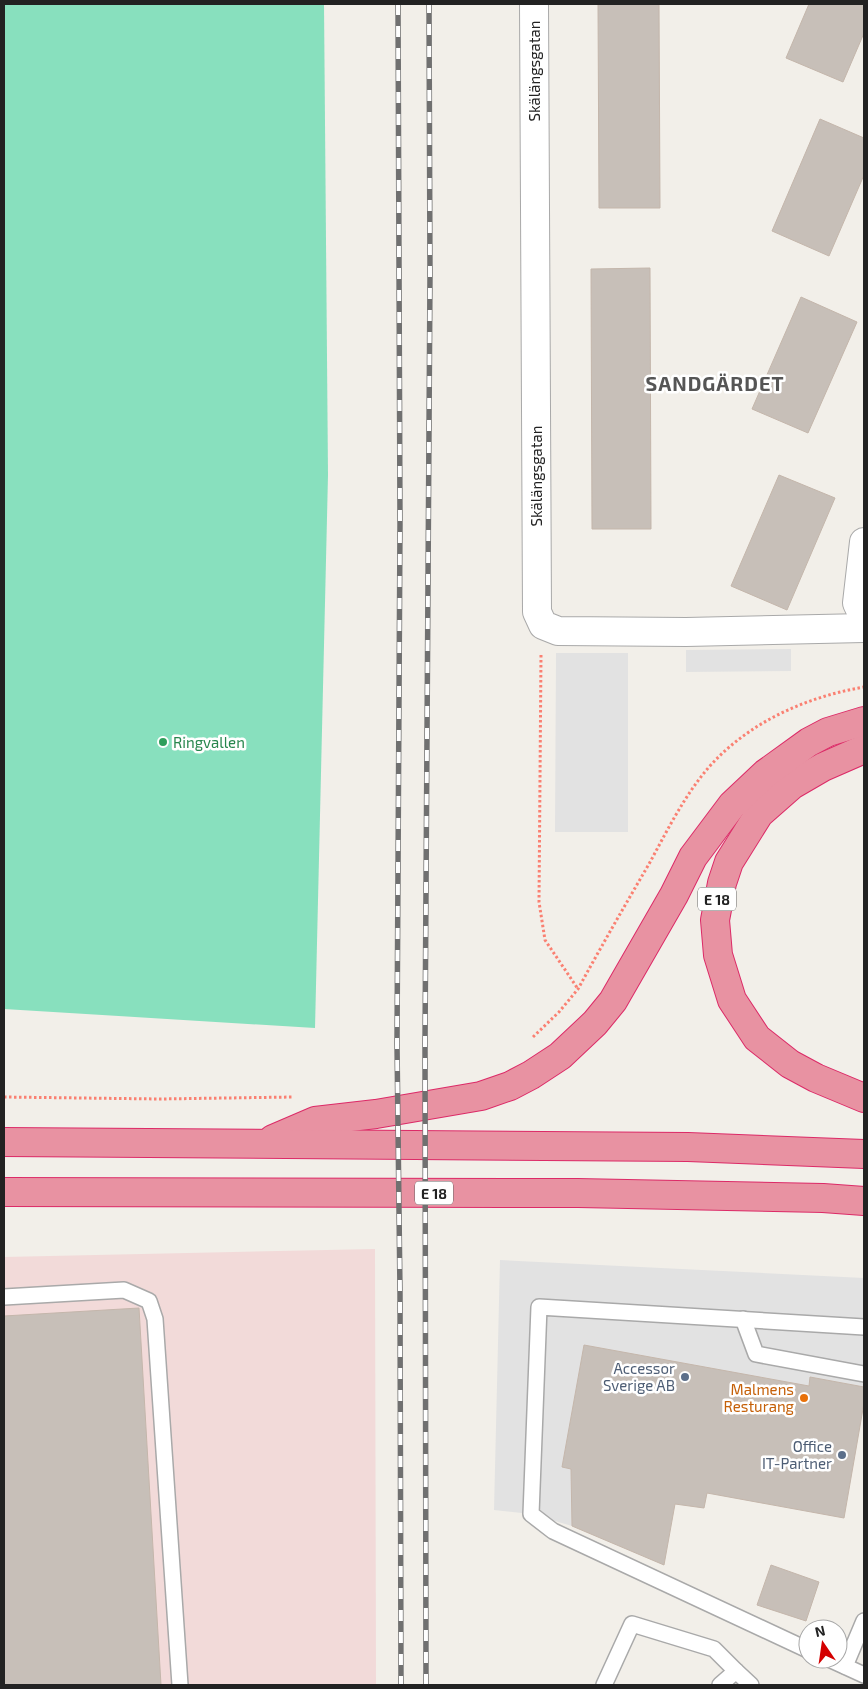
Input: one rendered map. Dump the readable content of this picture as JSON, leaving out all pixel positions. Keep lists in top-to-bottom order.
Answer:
{
  "streets": {
    "highway": ["E 18"],
    "street": ["Skälängsgatan"]
  },
  "districts": ["SANDGÄRDET"],
  "places": [
    "Ringvallen",
    "Accessor Sverige AB",
    "Malmens Resturang",
    "Office IT-Partner"
  ],
  "north": "top"
}
